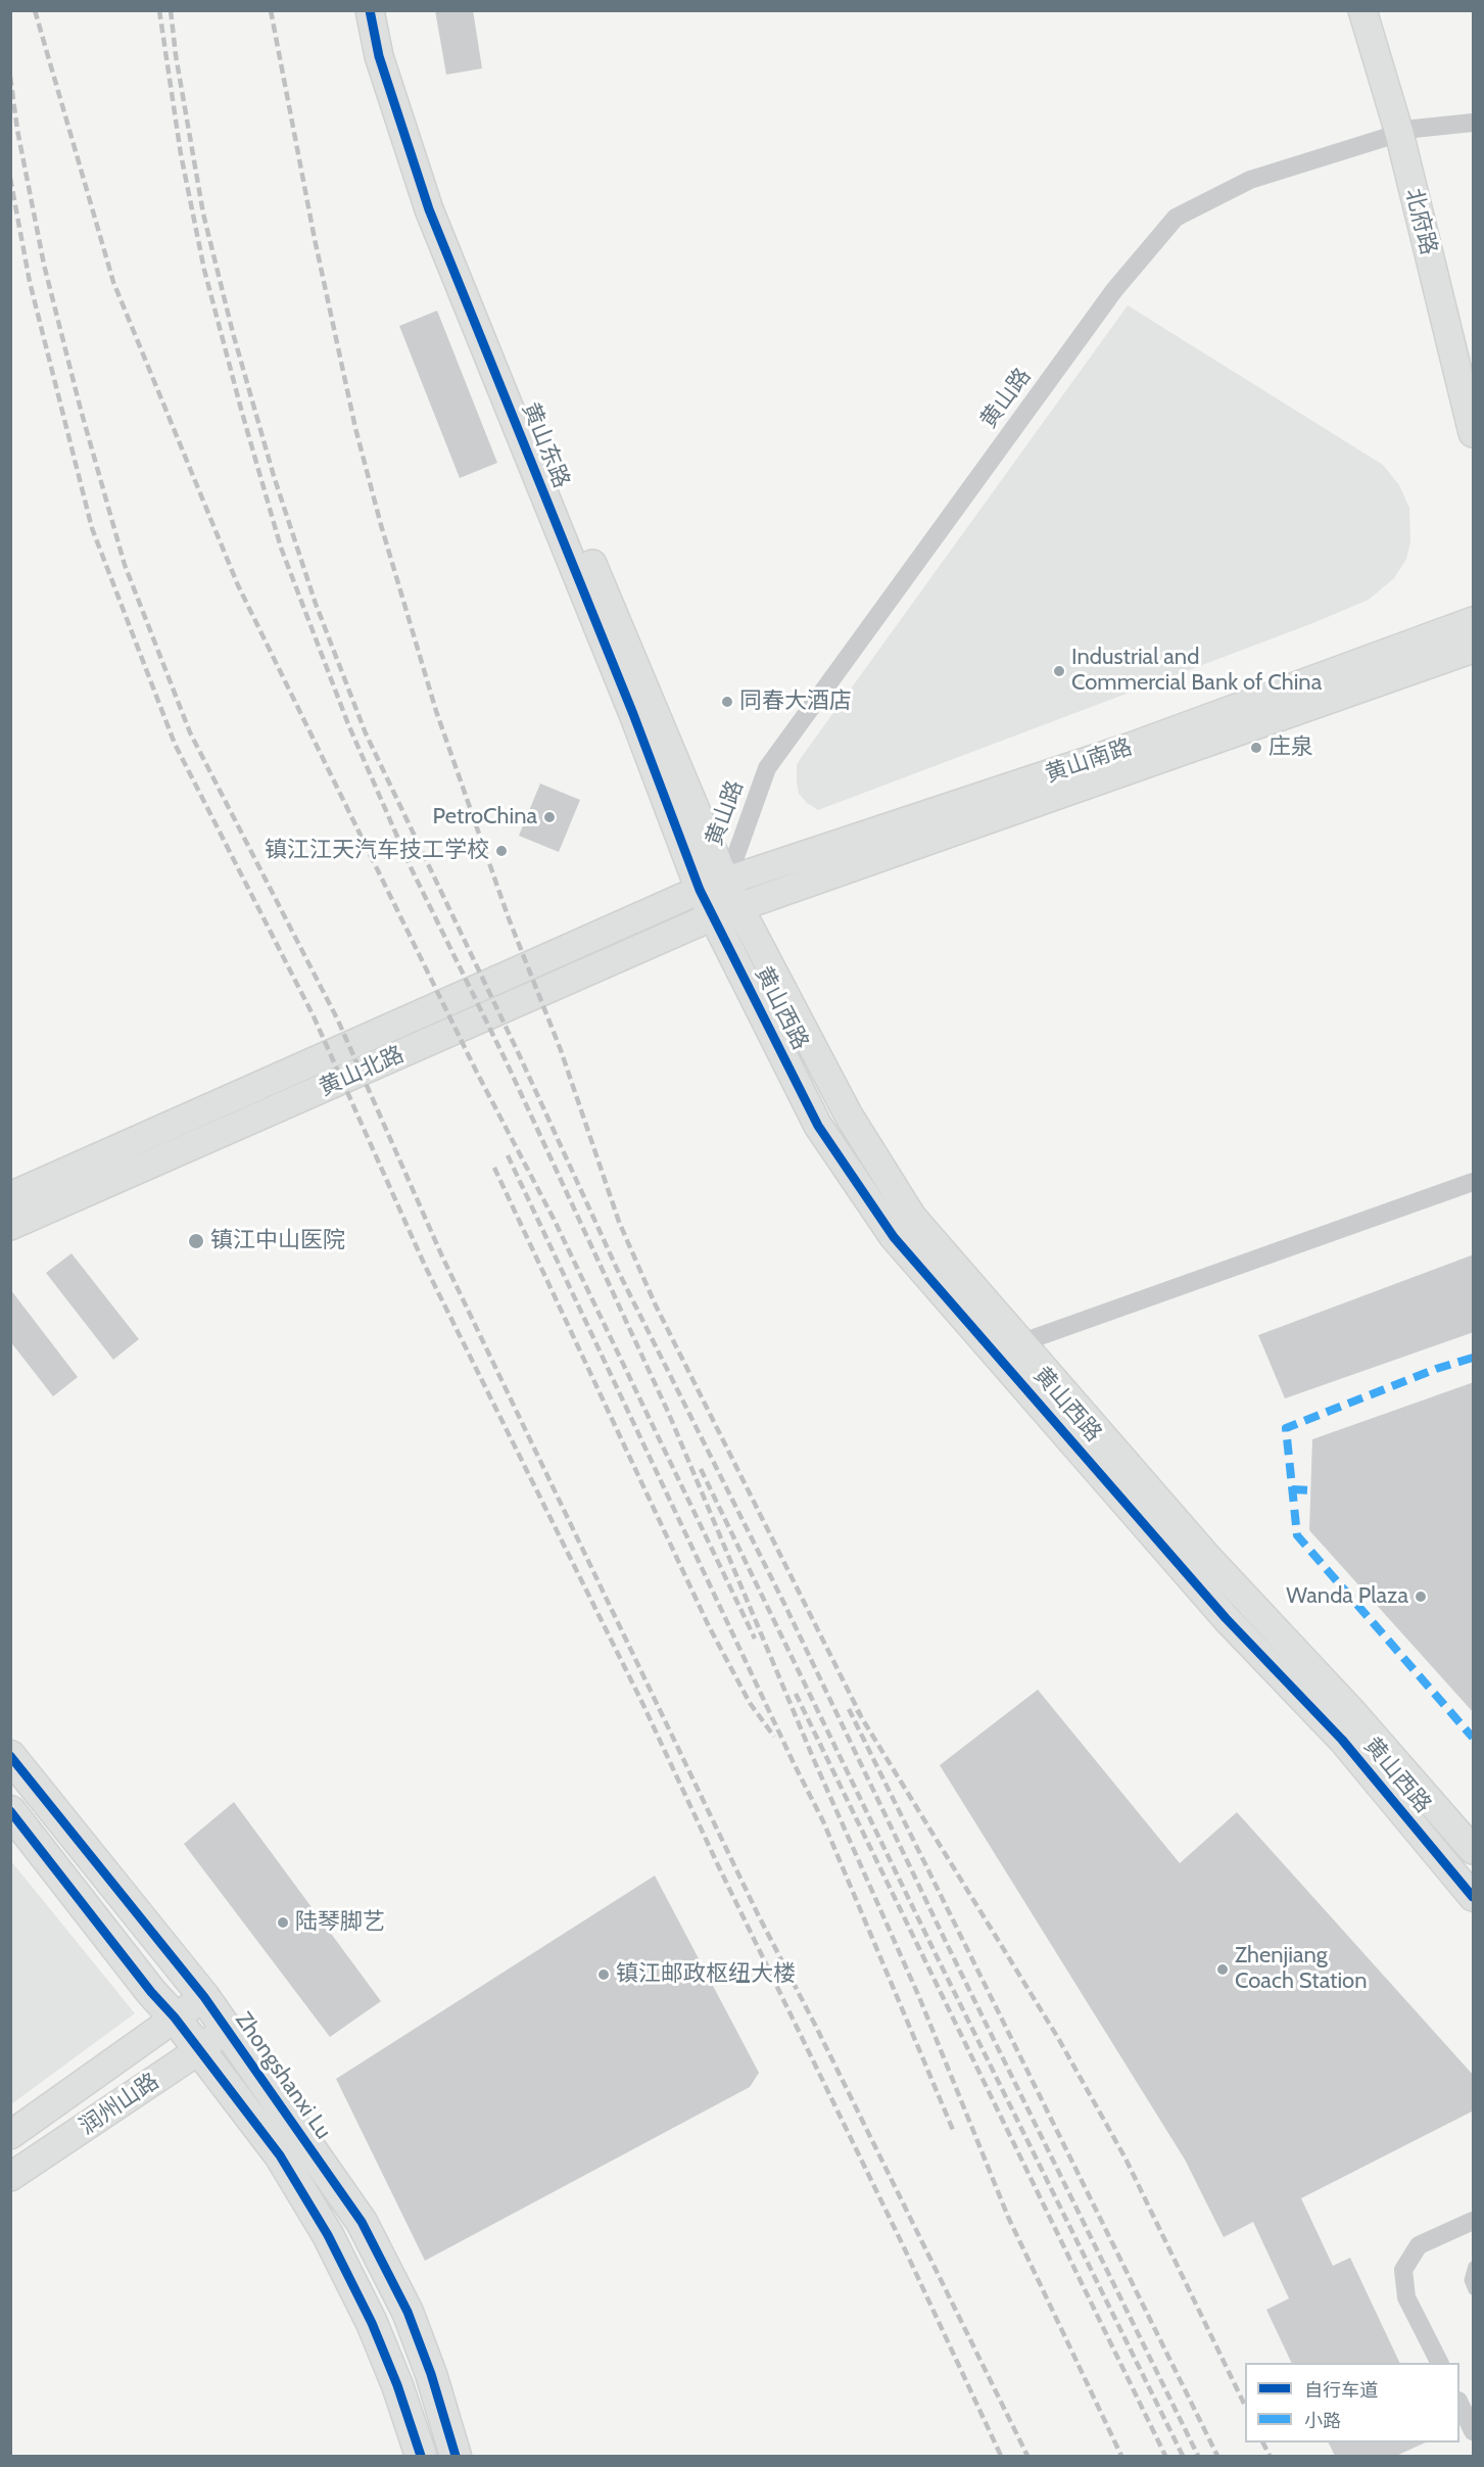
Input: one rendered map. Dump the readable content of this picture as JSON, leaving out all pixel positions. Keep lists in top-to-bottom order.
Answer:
{
  "streets": {
    "main road": ["Zhongshanxi Lu"],
    "street": [
      "北府路",
      "黄山路",
      "黄山东路",
      "黄山南路",
      "黄山西路",
      "黄山北路",
      "润州山路"
    ]
  },
  "crossings": [
    ["北府路", "黄山路"],
    ["黄山路", "黄山东路"],
    ["黄山路", "黄山南路"],
    ["黄山路", "黄山西路"],
    ["黄山东路", "黄山南路"],
    ["黄山东路", "黄山西路"],
    ["黄山东路", "黄山北路"],
    ["黄山南路", "黄山西路"],
    ["黄山南路", "黄山北路"],
    ["黄山西路", "黄山北路"],
    ["Zhongshanxi Lu", "润州山路"]
  ],
  "places": [
    "Industrial and Commercial Bank of China",
    "同春大酒店",
    "庄泉",
    "PetroChina",
    "镇江江天汽车技工学校",
    "镇江中山医院",
    "Wanda Plaza",
    "陆琴脚艺",
    "Zhenjiang Coach Station",
    "镇江邮政枢纽大楼"
  ],
  "legend": ["自行车道", "小路"]
}
